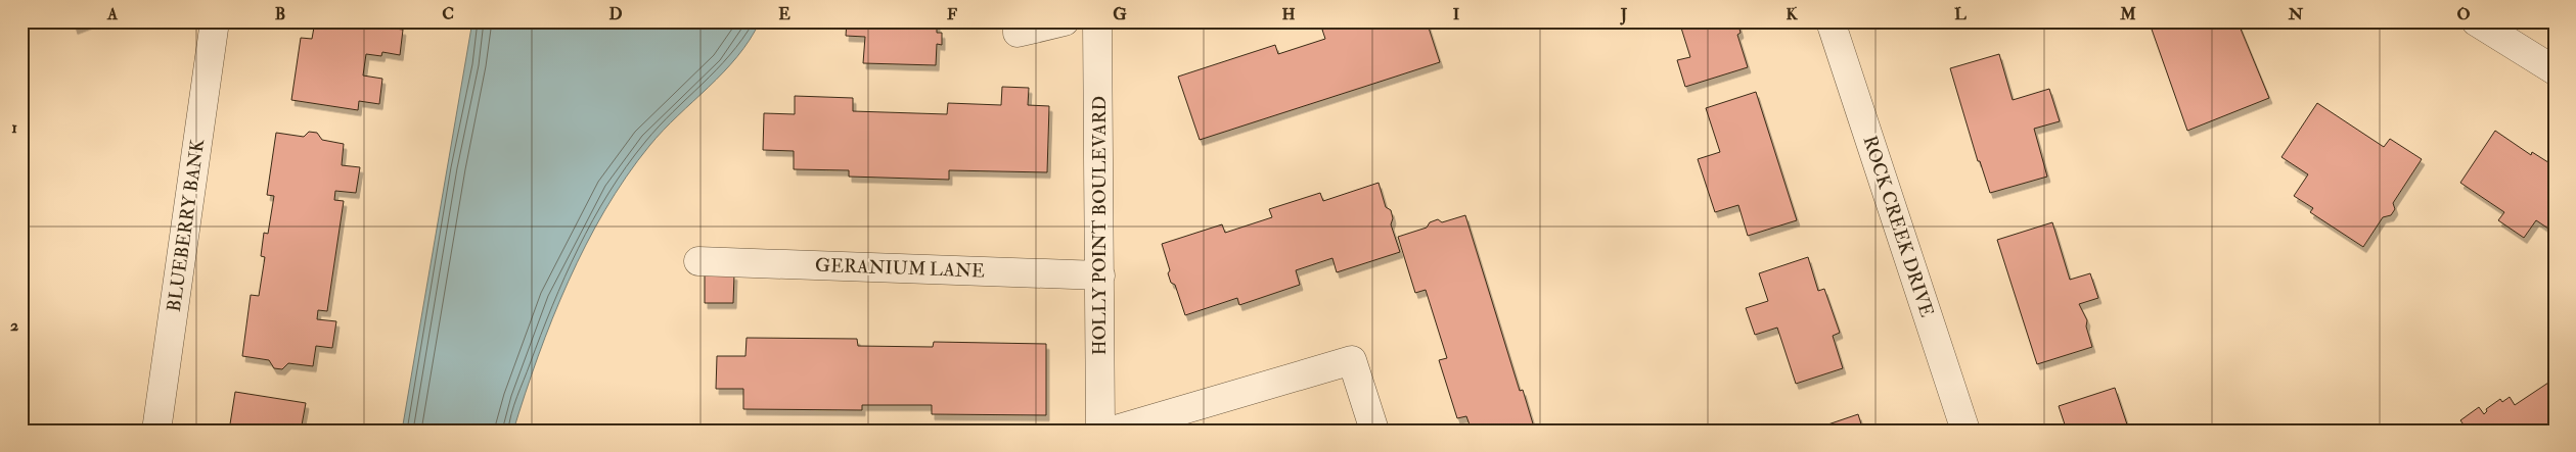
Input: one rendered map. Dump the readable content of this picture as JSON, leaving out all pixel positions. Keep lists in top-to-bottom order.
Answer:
{
  "streets": {
    "street": [
      "BLUEBERRY BANK",
      "HOLLY POINT BOULEVARD",
      "ROCK CREEK DRIVE",
      "GERANIUM LANE"
    ]
  },
  "crossings": [
    ["HOLLY POINT BOULEVARD", "GERANIUM LANE"]
  ],
  "grid": {
    "columns": [
      "A",
      "B",
      "C",
      "D",
      "E",
      "F",
      "G",
      "H",
      "I",
      "J",
      "K",
      "L",
      "M",
      "N",
      "O"
    ],
    "rows": ["1", "2"]
  }
}
